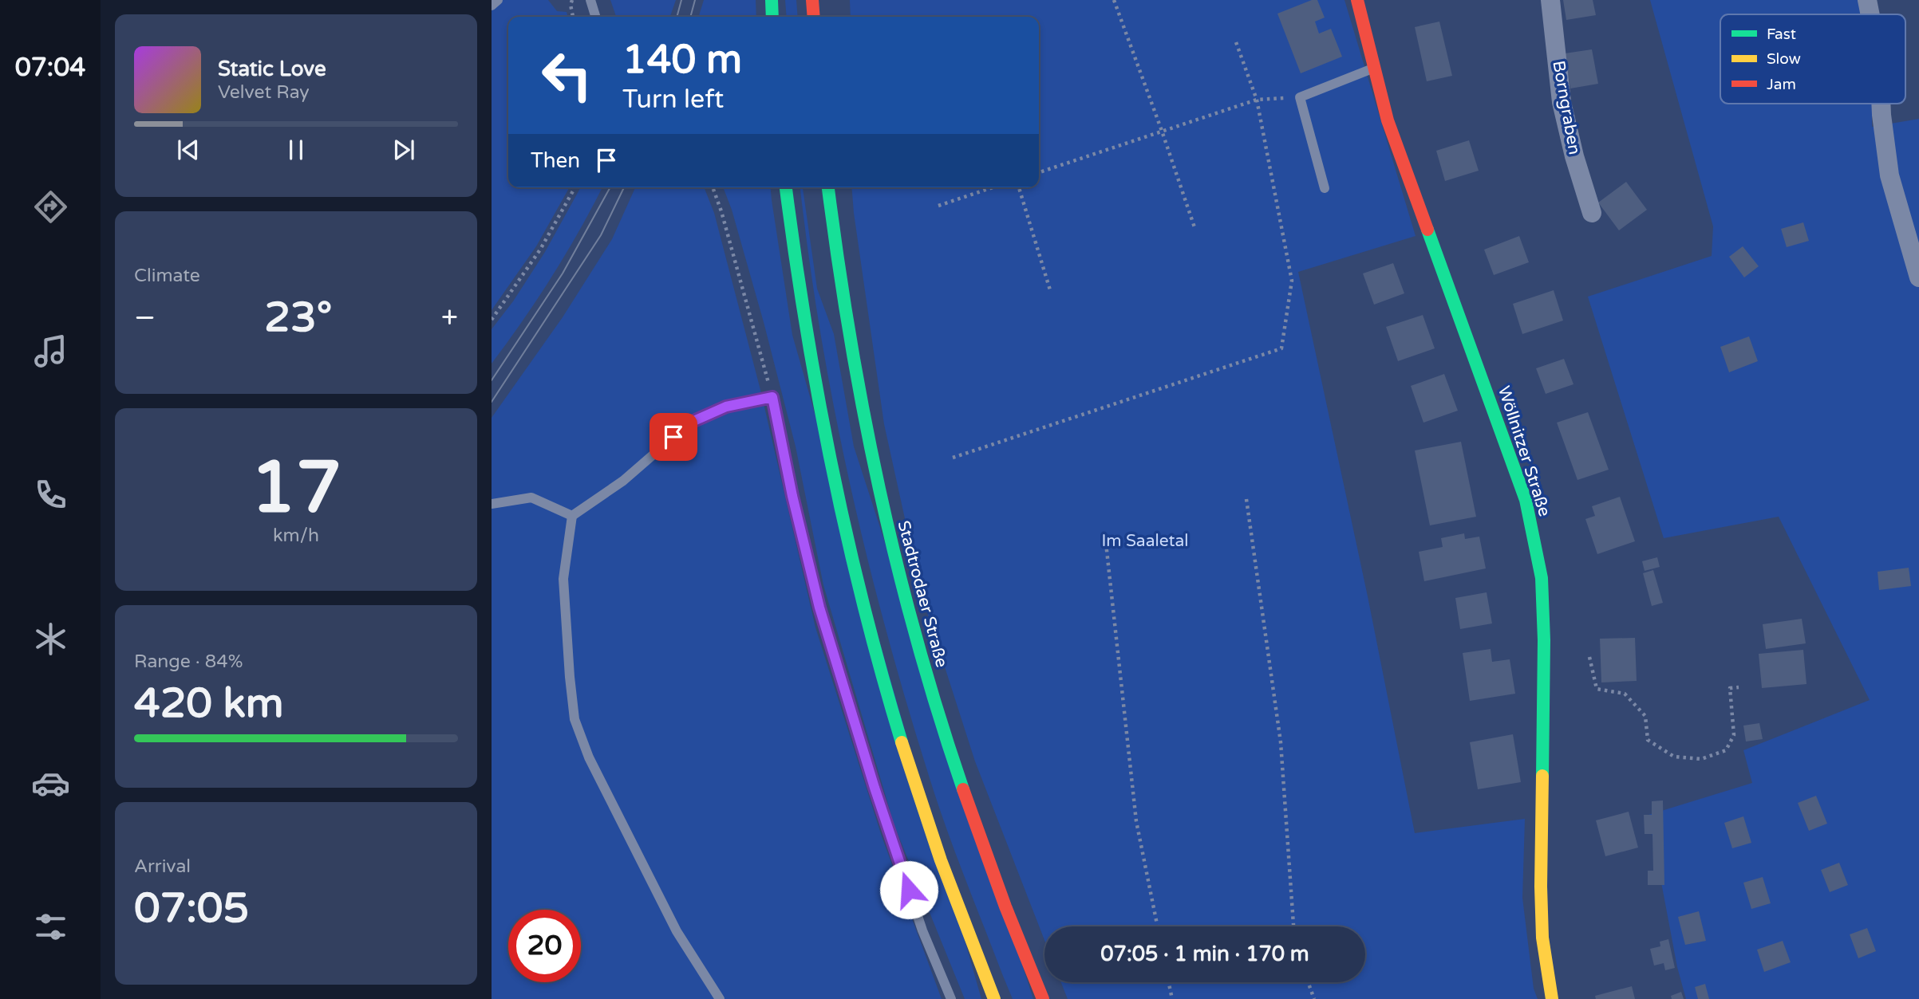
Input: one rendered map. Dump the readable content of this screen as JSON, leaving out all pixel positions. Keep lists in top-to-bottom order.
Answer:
{
  "streets": {
    "main road": ["Wöllnitzer Straße", "Stadtrodaer Straße"],
    "street": ["Borngraben"]
  },
  "parks": ["Im Saaletal"],
  "legend": ["Fast", "Slow", "Jam"],
  "page": {
    "tabs": "07:04",
    "turn": ["140 m", "Turn left"],
    "song": ["Static Love", "Velvet Ray"],
    "then": "Then",
    "tile": [
      "Climate",
      ["17", "km/h"],
      ["Range · 84%", "420 km"],
      ["Arrival", "07:05"]
    ],
    "heat": ["−", "23°", "+"],
    "limit": "20",
    "trip": "07:05 · 1 min · 170 m"
  }
}
